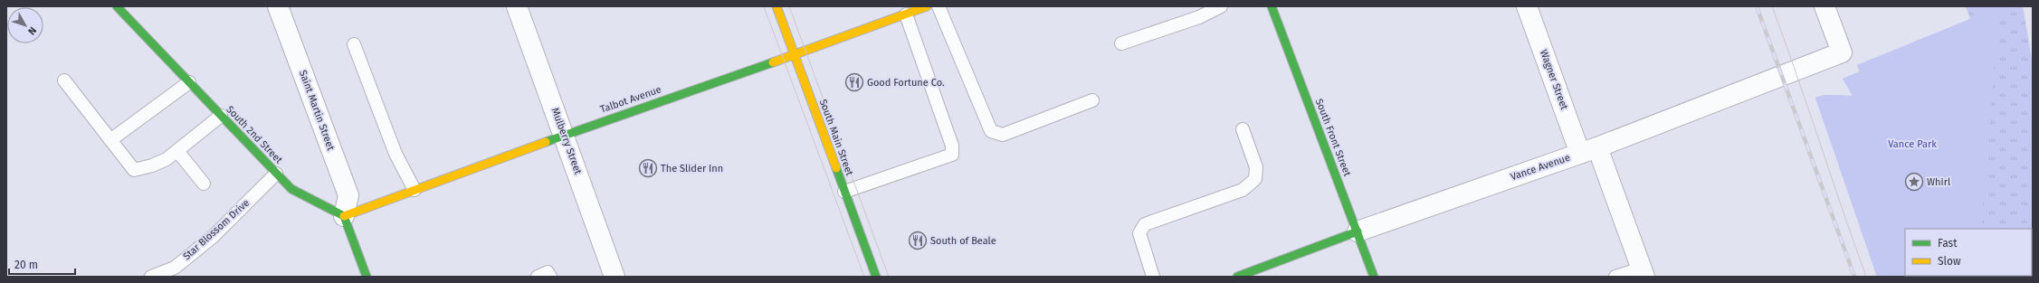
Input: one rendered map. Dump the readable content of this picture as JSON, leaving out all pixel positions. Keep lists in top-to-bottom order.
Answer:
{
  "streets": {
    "main road": [
      "Talbot Avenue",
      "South 2nd Street",
      "South Main Street",
      "South Front Street",
      "Vance Avenue"
    ],
    "street": ["Wagner Street", "Saint Martin Street", "Mulberry Street"],
    "lane": ["Star Blossom Drive"]
  },
  "crossings": [
    ["Wagner Street", "Vance Avenue"],
    ["Talbot Avenue", "Saint Martin Street"],
    ["Talbot Avenue", "South 2nd Street"],
    ["Talbot Avenue", "South Main Street"],
    ["Talbot Avenue", "Mulberry Street"],
    ["Saint Martin Street", "South 2nd Street"],
    ["South 2nd Street", "Star Blossom Drive"],
    ["South Front Street", "Vance Avenue"]
  ],
  "parks": ["Vance Park"],
  "places": {
    "restaurant": ["Good Fortune Co.", "The Slider Inn", "South of Beale"],
    "place": ["Whirl"]
  },
  "legend": ["Fast", "Slow"],
  "scale_bar": "20 m",
  "north": "bottom right"
}
